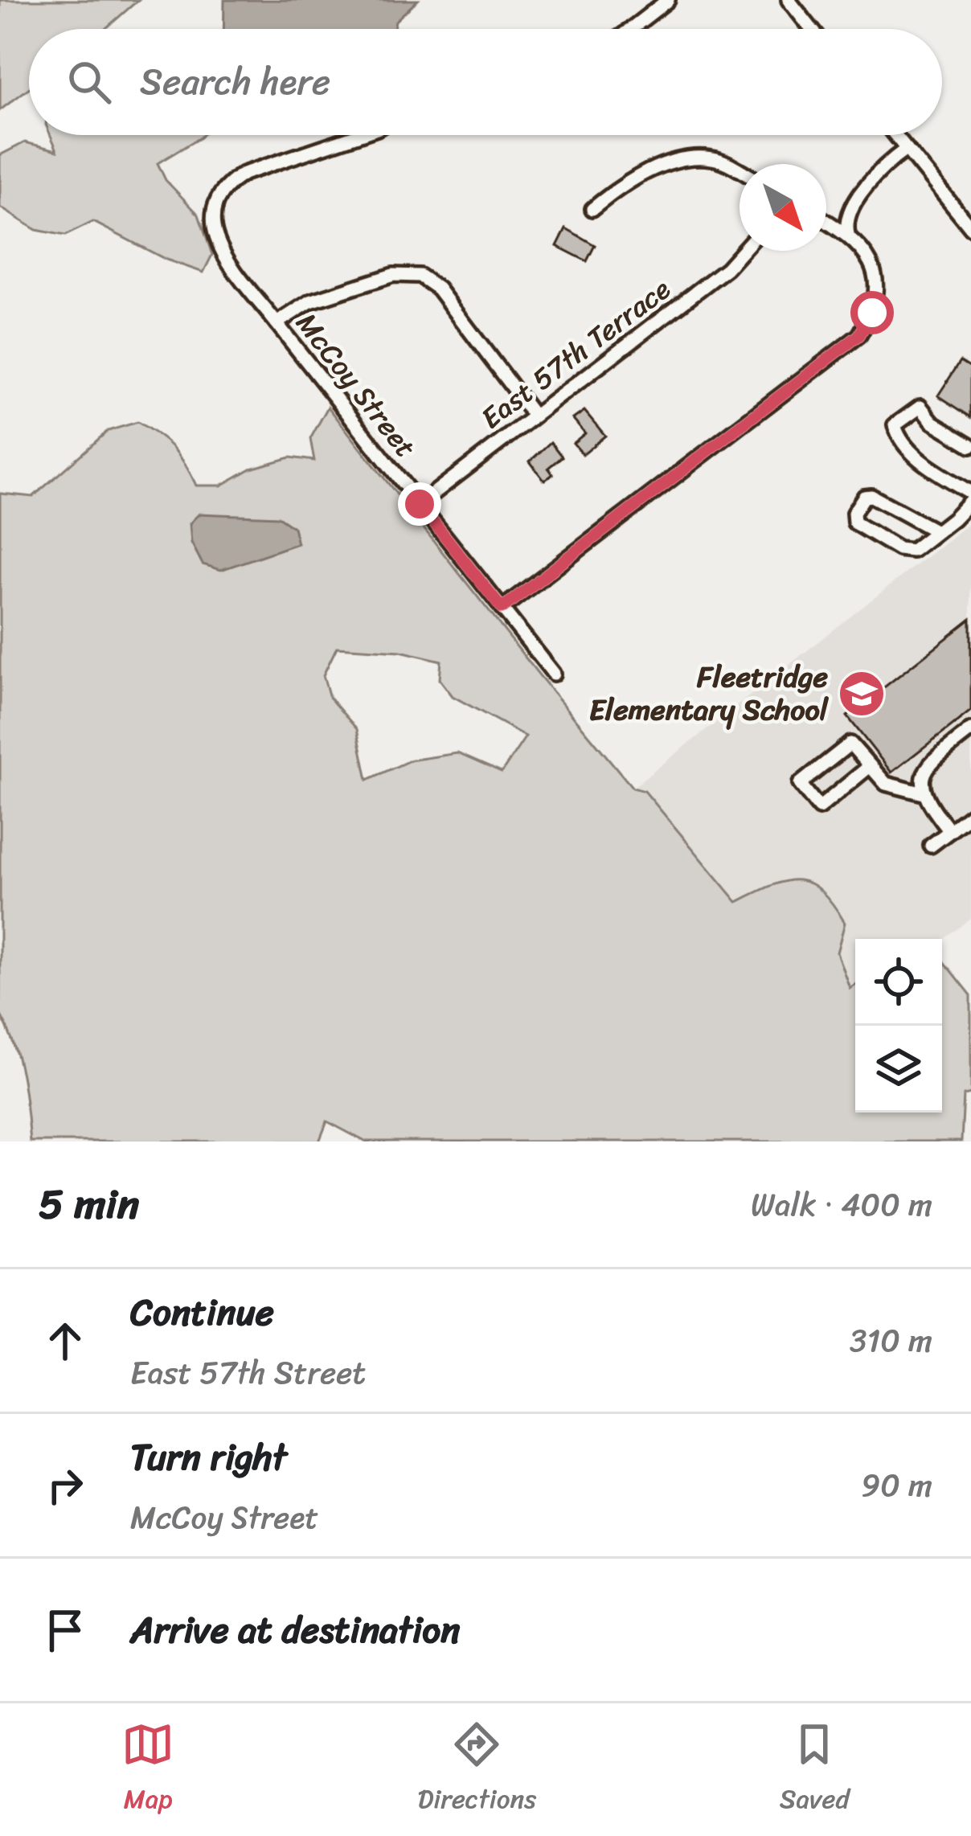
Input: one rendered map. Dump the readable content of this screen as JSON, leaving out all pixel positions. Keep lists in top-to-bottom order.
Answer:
{
  "streets": {
    "street": ["East 57th Terrace", "McCoy Street"]
  },
  "crossings": [
    ["East 57th Terrace", "McCoy Street"]
  ],
  "places": {
    "school or university": ["Fleetridge Elementary School"]
  },
  "north": "bottom right",
  "page": {
    "search": "Search here",
    "heading": ["5 min", "Walk · 400 m"],
    "list": [
      ["Continue", "East 57th Street", "310 m"],
      ["Turn right", "McCoy Street", "90 m"],
      "Arrive at destination"
    ],
    "nav": ["Map", "Directions", "Saved"]
  }
}
